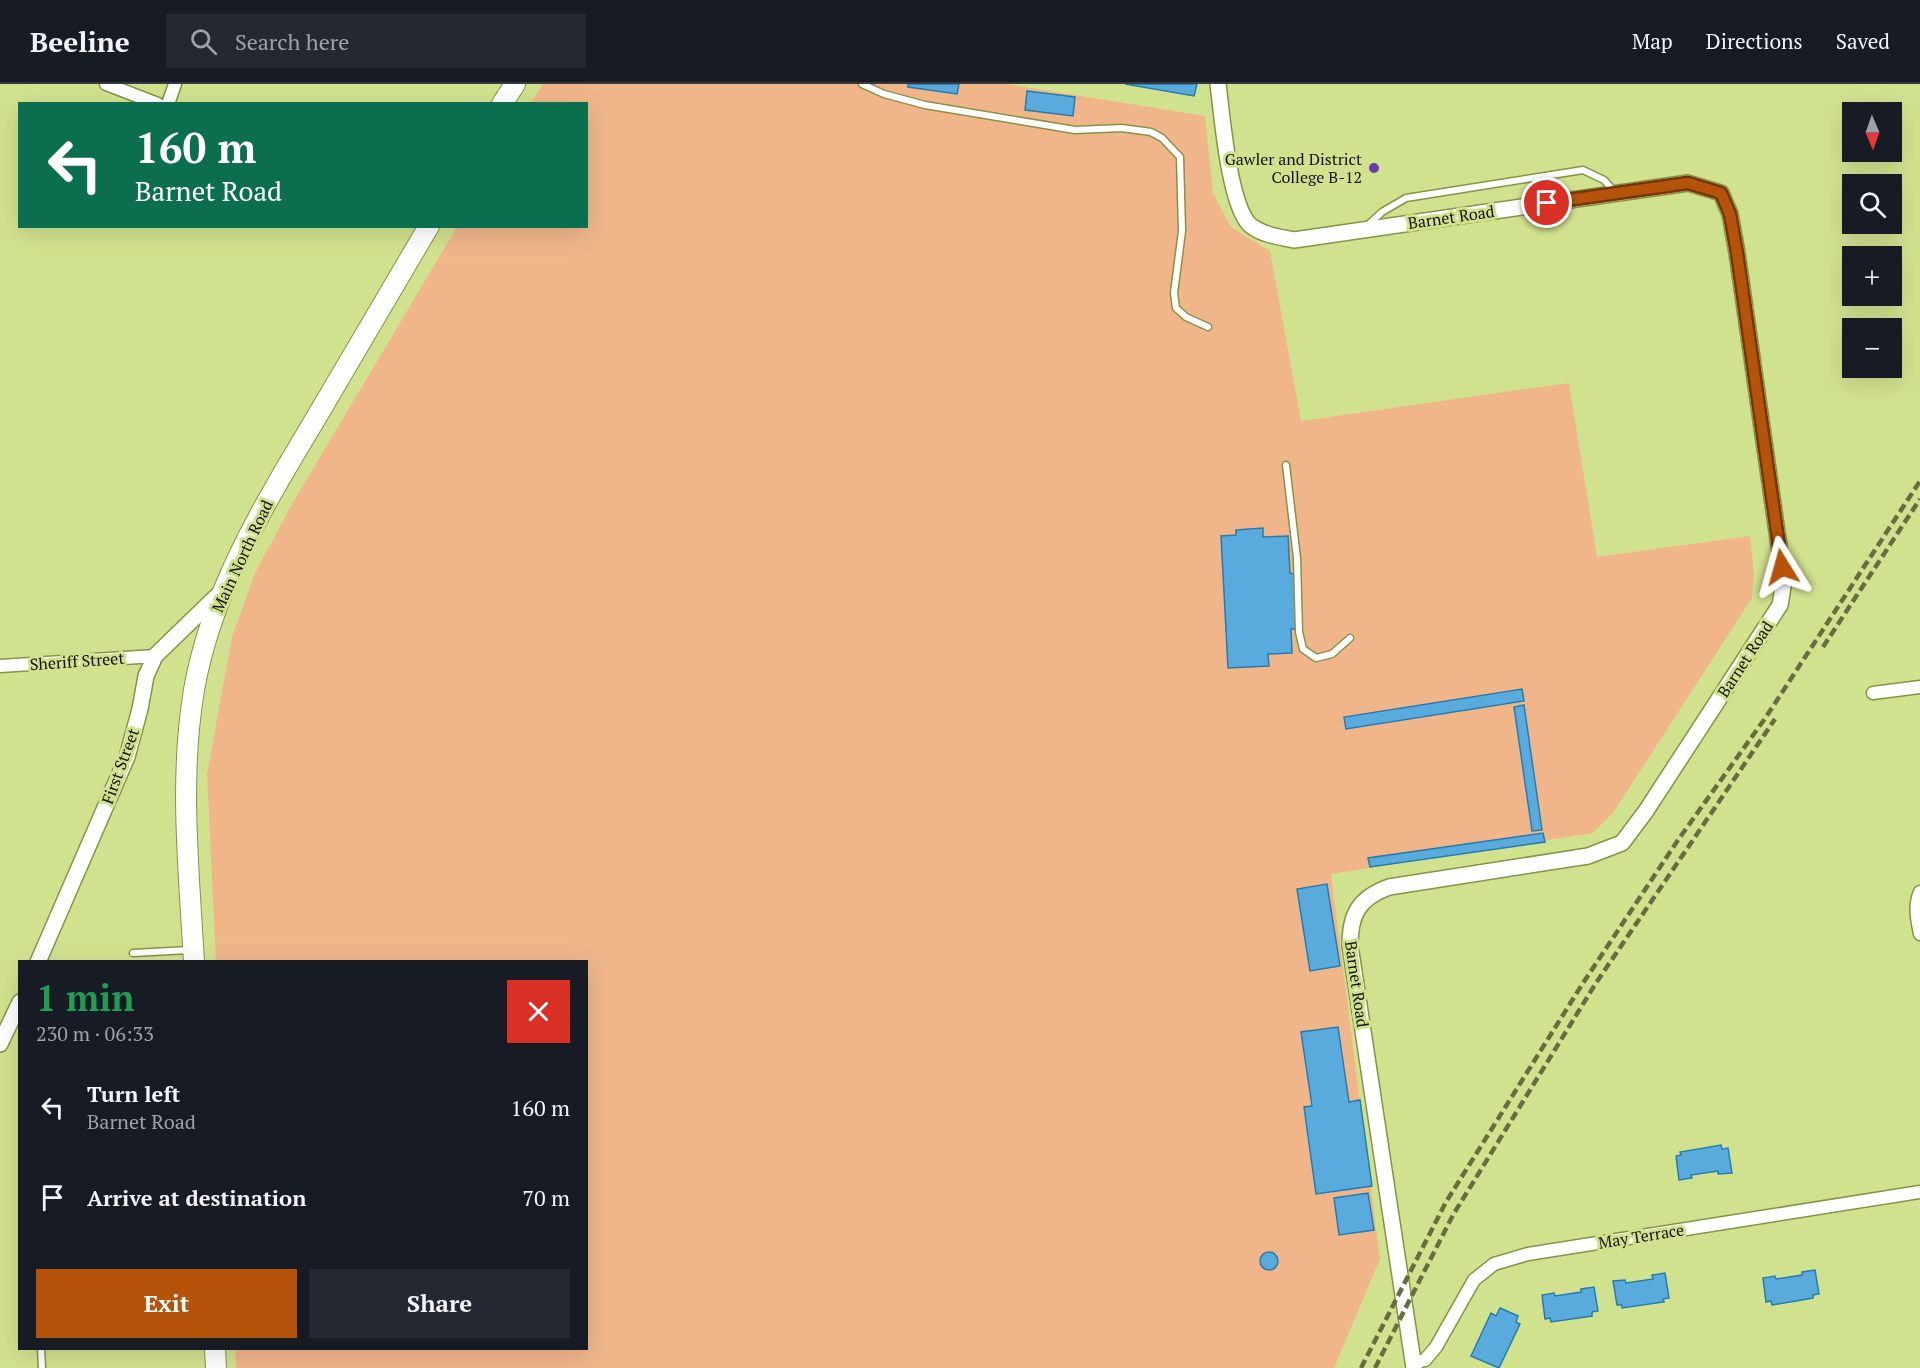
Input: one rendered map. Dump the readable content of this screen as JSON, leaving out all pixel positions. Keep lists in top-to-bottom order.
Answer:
{
  "streets": {
    "main road": ["Main North Road"],
    "street": [
      "Barnet Road",
      "Sheriff Street",
      "First Street",
      "May Terrace"
    ]
  },
  "crossings": [
    ["Barnet Road", "May Terrace"],
    ["Main North Road", "First Street"],
    ["Sheriff Street", "First Street"]
  ],
  "places": ["Gawler and District College B-12"],
  "north": "bottom",
  "page": {
    "header": "Beeline",
    "search": "Search here",
    "nav": ["Map", "Directions", "Saved"],
    "map_buttons": ["+", "−"],
    "turn": ["160 m", "Barnet Road"],
    "heading": ["1 min", "230 m · 06:33"],
    "list": [
      {
        "name": "Turn left",
        "note": "Barnet Road",
        "value": "160 m"
      },
      {
        "name": "Arrive at destination",
        "value": "70 m"
      }
    ],
    "buttons": ["Exit", "Share"]
  }
}
